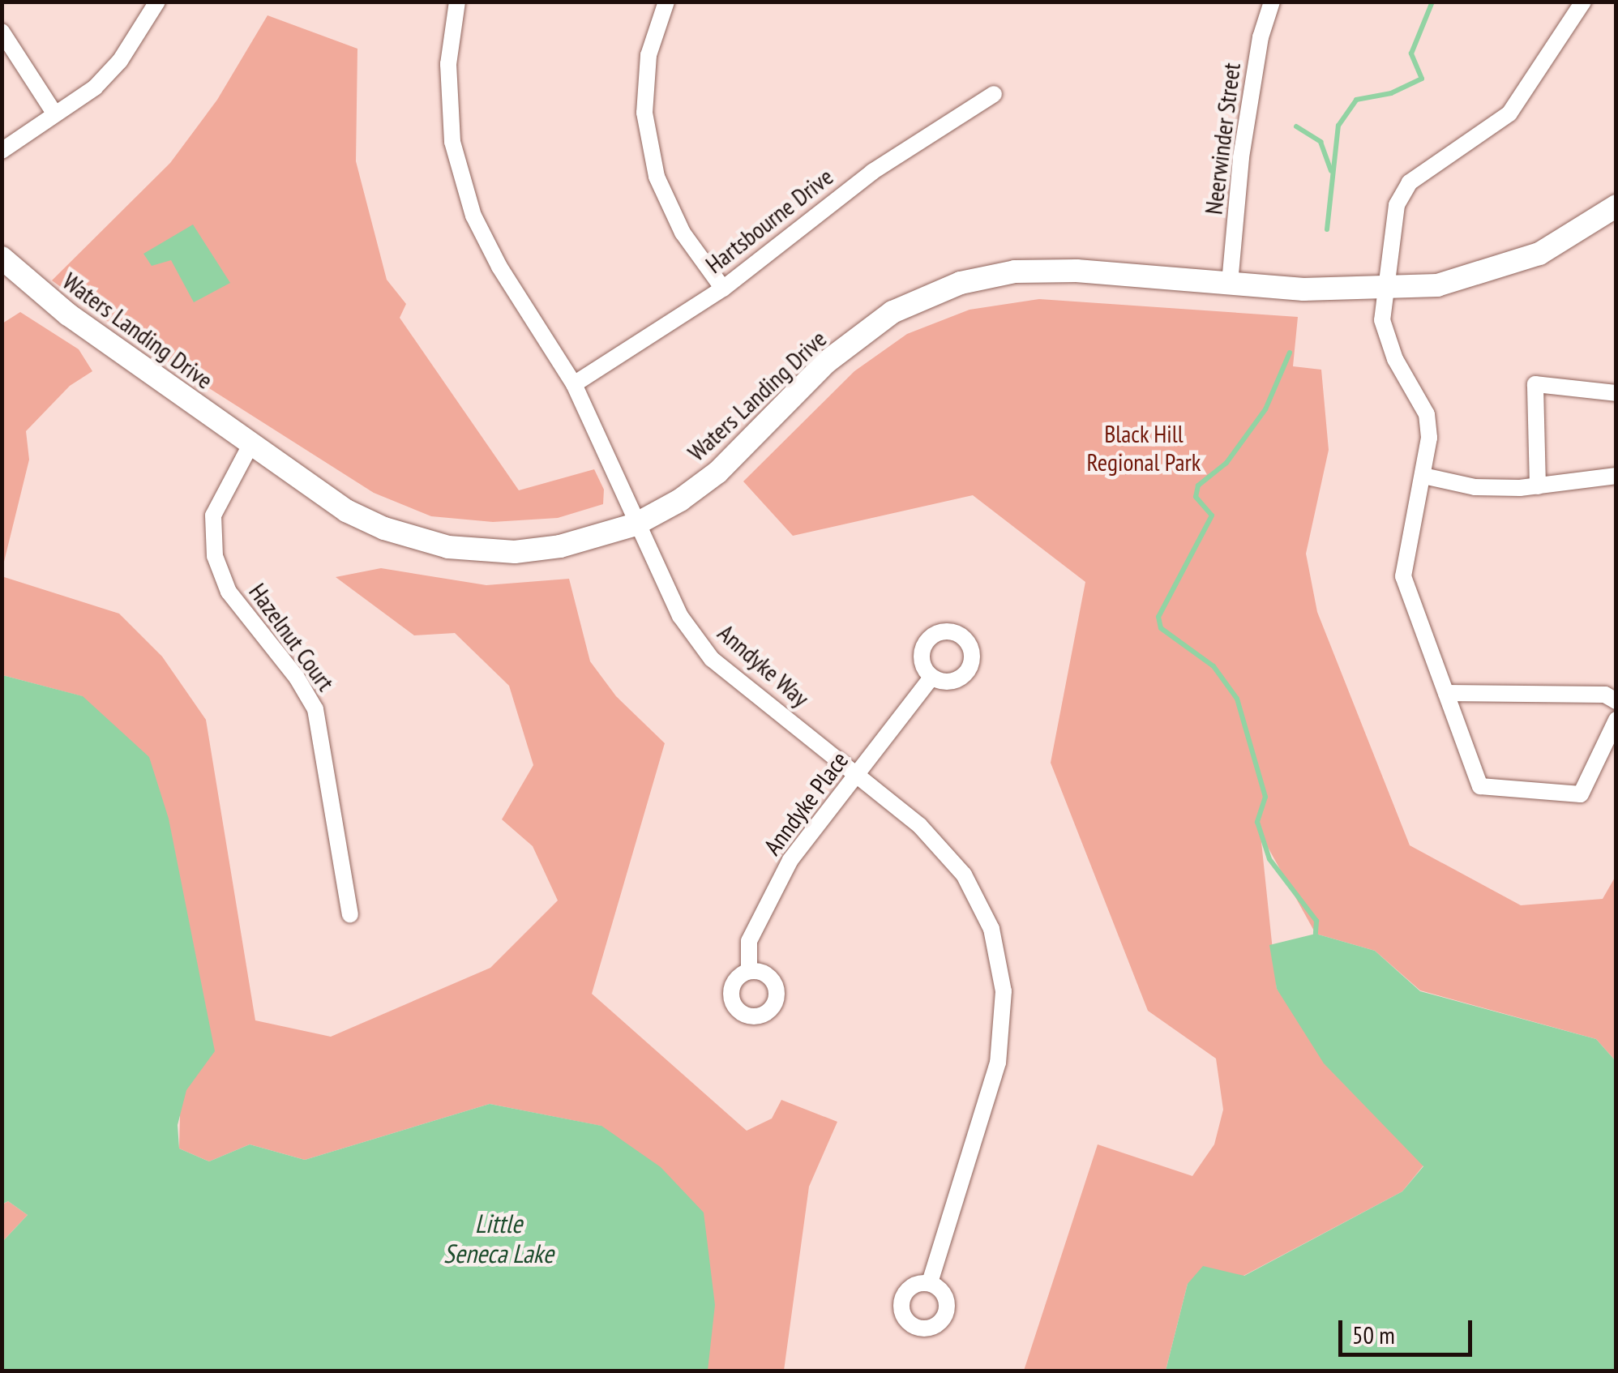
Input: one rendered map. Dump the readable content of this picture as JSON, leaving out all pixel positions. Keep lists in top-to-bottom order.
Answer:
{
  "streets": {
    "street": [
      "Neerwinder Street",
      "Hartsbourne Drive",
      "Waters Landing Drive",
      "Hazelnut Court",
      "Anndyke Way",
      "Anndyke Place"
    ]
  },
  "crossings": [
    ["Neerwinder Street", "Waters Landing Drive"],
    ["Hartsbourne Drive", "Anndyke Way"],
    ["Waters Landing Drive", "Hazelnut Court"],
    ["Waters Landing Drive", "Anndyke Way"],
    ["Anndyke Way", "Anndyke Place"]
  ],
  "water": ["Little Seneca Lake"],
  "parks": ["Black Hill Regional Park"],
  "scale_bar": "50 m"
}
